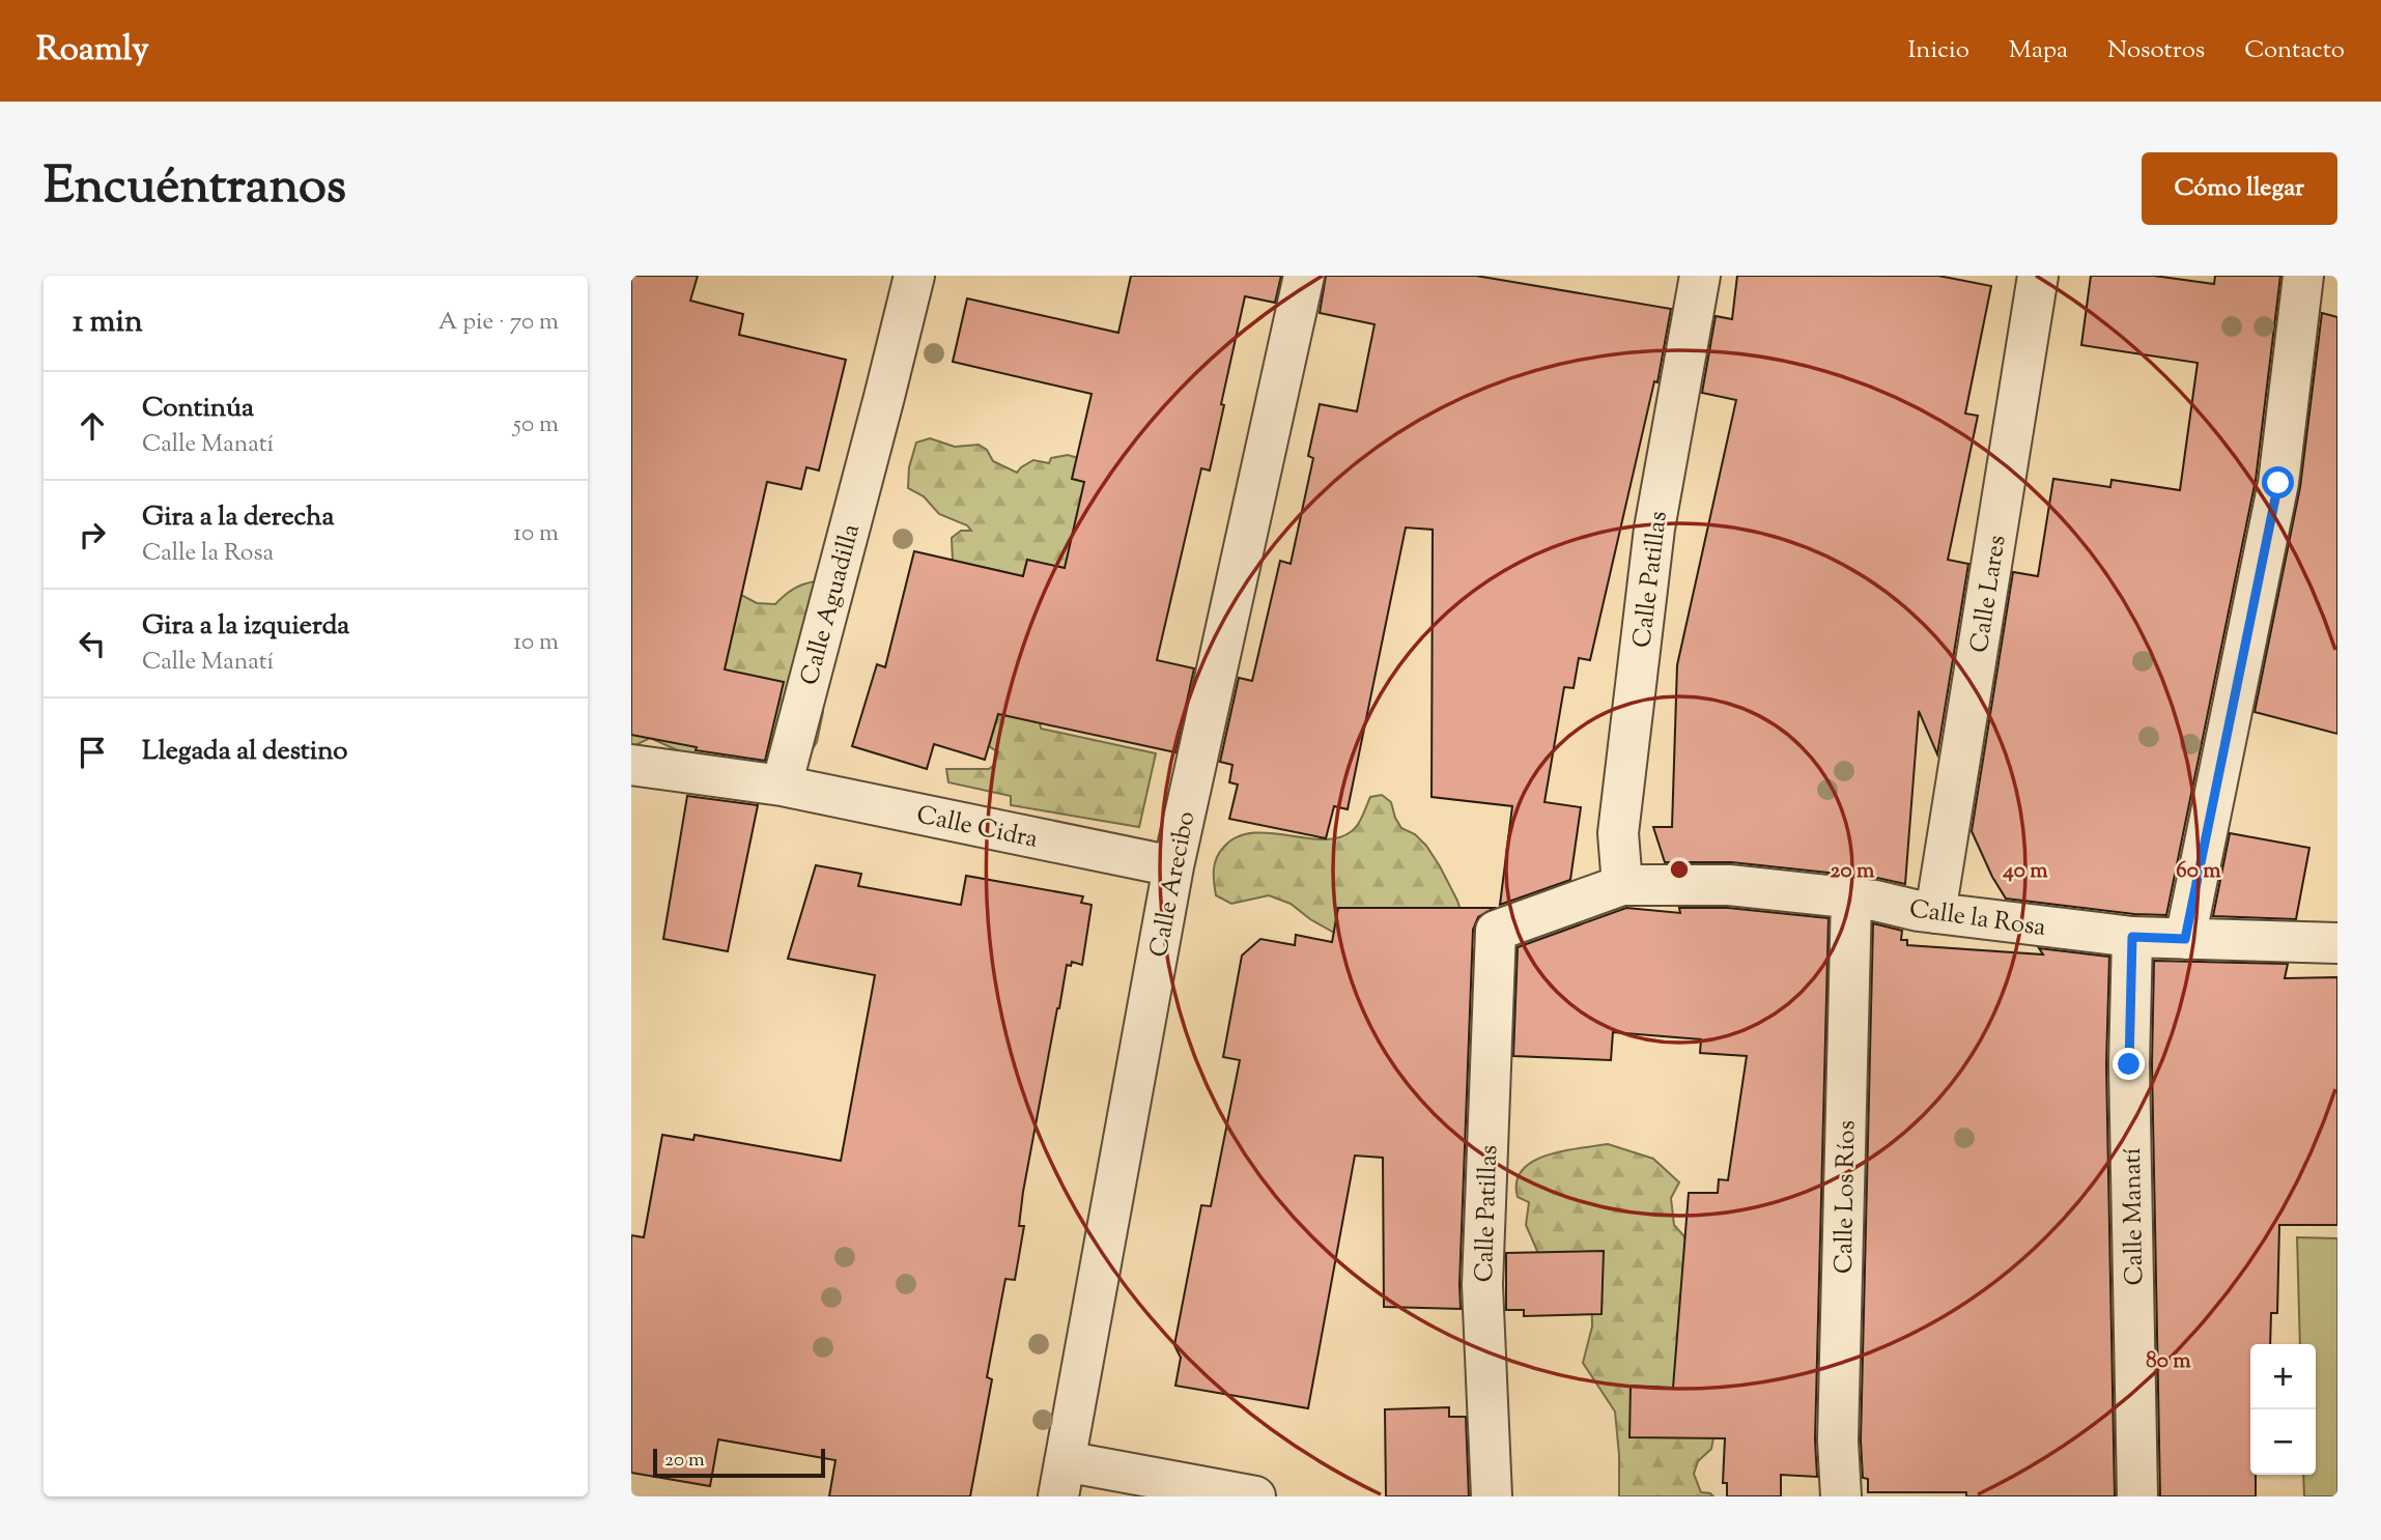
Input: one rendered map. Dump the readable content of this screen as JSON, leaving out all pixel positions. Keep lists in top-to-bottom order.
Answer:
{
  "streets": {
    "street": [
      "Calle Patillas",
      "Calle Lares",
      "Calle Aguadilla",
      "Calle Cidra",
      "Calle Arecibo",
      "Calle la Rosa",
      "Calle Los Ríos",
      "Calle Manatí"
    ]
  },
  "crossings": [
    ["Calle Patillas", "Calle la Rosa"],
    ["Calle Lares", "Calle la Rosa"],
    ["Calle Aguadilla", "Calle Cidra"],
    ["Calle Cidra", "Calle Arecibo"],
    ["Calle la Rosa", "Calle Los Ríos"],
    ["Calle la Rosa", "Calle Manatí"]
  ],
  "scale_bar": "20 m",
  "page": {
    "header": "Roamly",
    "nav": [
      "Inicio",
      "Mapa",
      "Nosotros",
      "Contacto"
    ],
    "title": "Encuéntranos",
    "buttons": "Cómo llegar",
    "heading": ["1 min", "A pie · 70 m"],
    "list": [
      ["Continúa", "Calle Manatí", "50 m"],
      ["Gira a la derecha", "Calle la Rosa", "10 m"],
      ["Gira a la izquierda", "Calle Manatí", "10 m"],
      "Llegada al destino"
    ],
    "map_buttons": ["+", "−"],
    "scale": "20 m"
  },
  "rings": [
    "20 m",
    "40 m",
    "60 m",
    "80 m"
  ]
}
